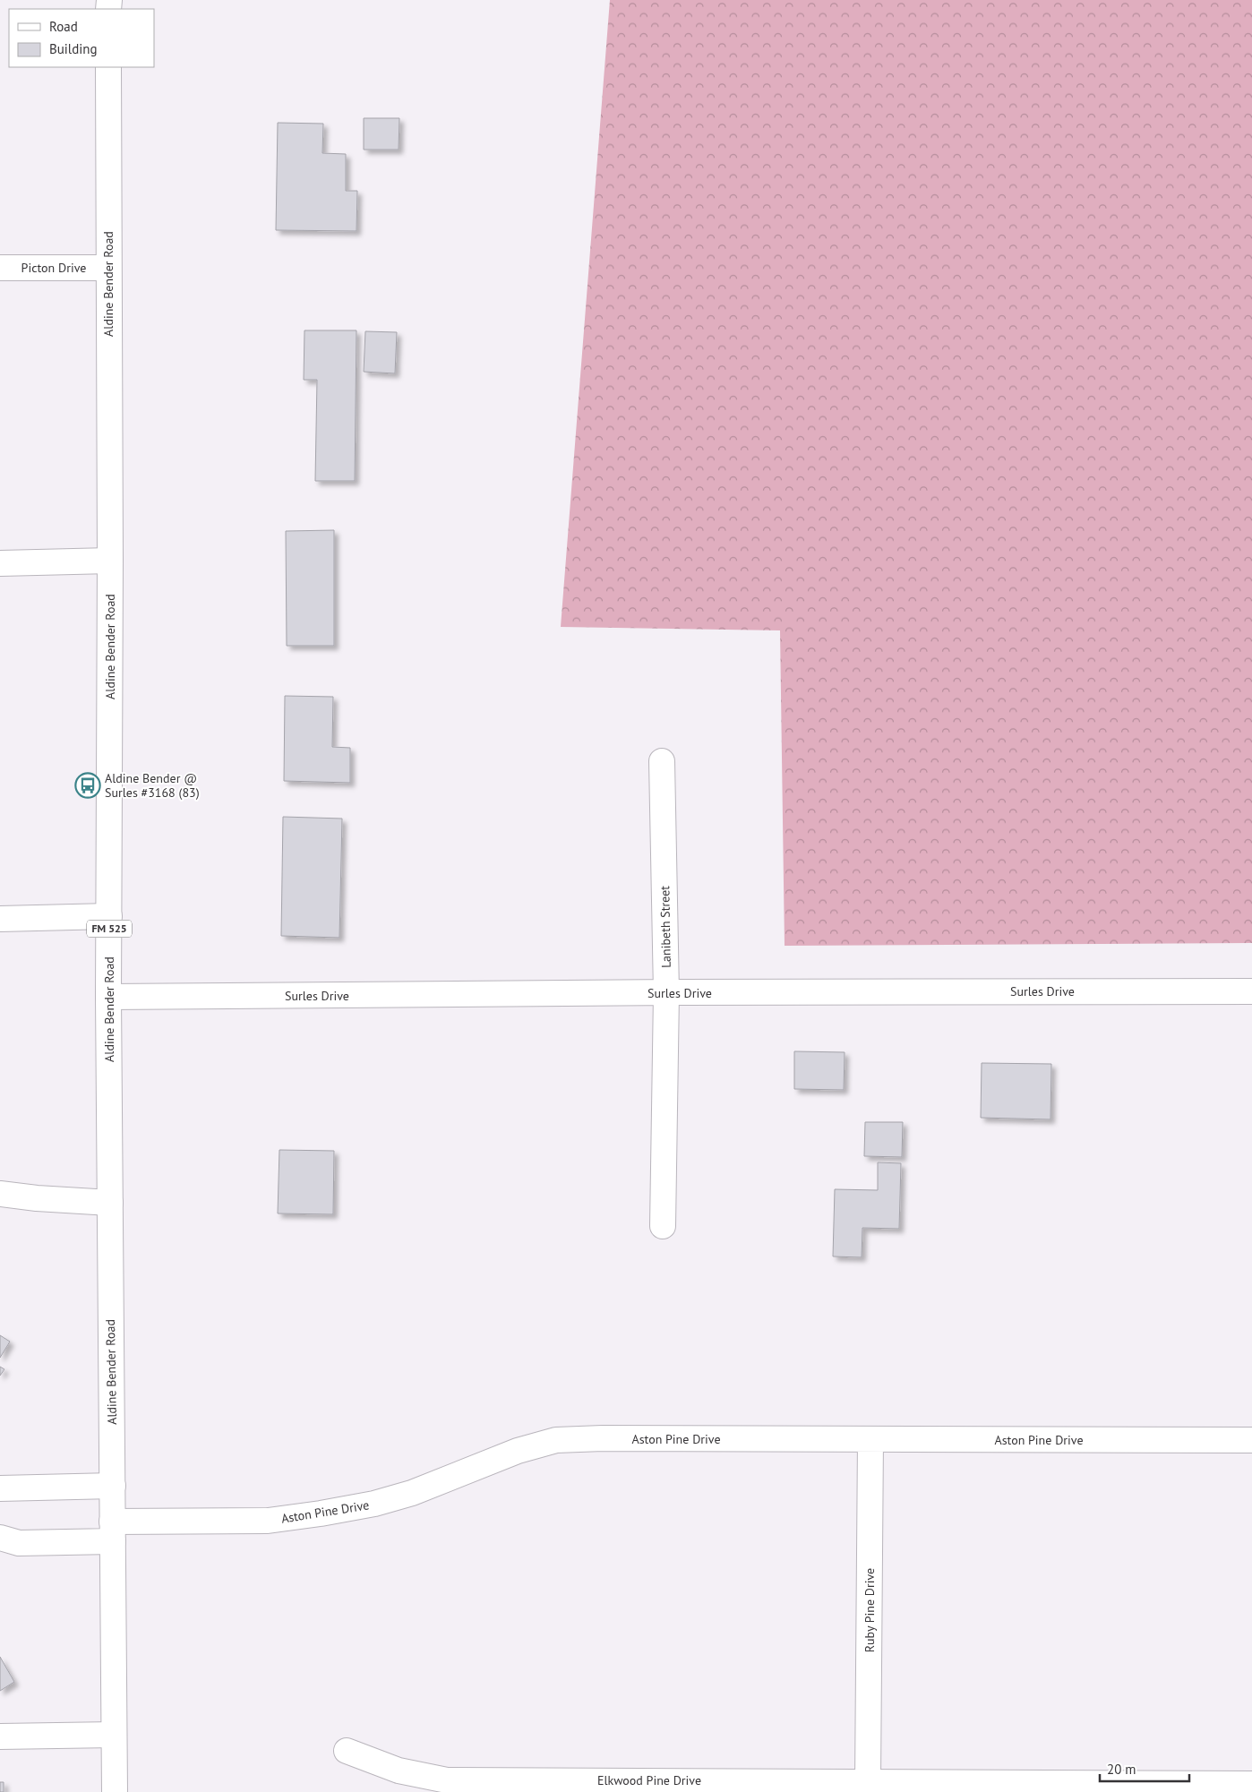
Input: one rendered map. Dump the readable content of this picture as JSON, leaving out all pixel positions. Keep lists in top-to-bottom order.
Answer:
{
  "streets": {
    "street": [
      "Picton Drive",
      "Aldine Bender Road",
      "Lanibeth Street",
      "FM 525",
      "Surles Drive",
      "Aston Pine Drive",
      "Ruby Pine Drive",
      "Elkwood Pine Drive"
    ]
  },
  "crossings": [
    ["Picton Drive", "Aldine Bender Road"],
    ["Aldine Bender Road", "Surles Drive"],
    ["Aldine Bender Road", "Aston Pine Drive"],
    ["Lanibeth Street", "Surles Drive"],
    ["Aston Pine Drive", "Ruby Pine Drive"],
    ["Ruby Pine Drive", "Elkwood Pine Drive"]
  ],
  "places": {
    "bus stop": ["Aldine Bender @ Surles #3168 (83)"]
  },
  "legend": ["Road", "Building"],
  "scale_bar": "20 m"
}
